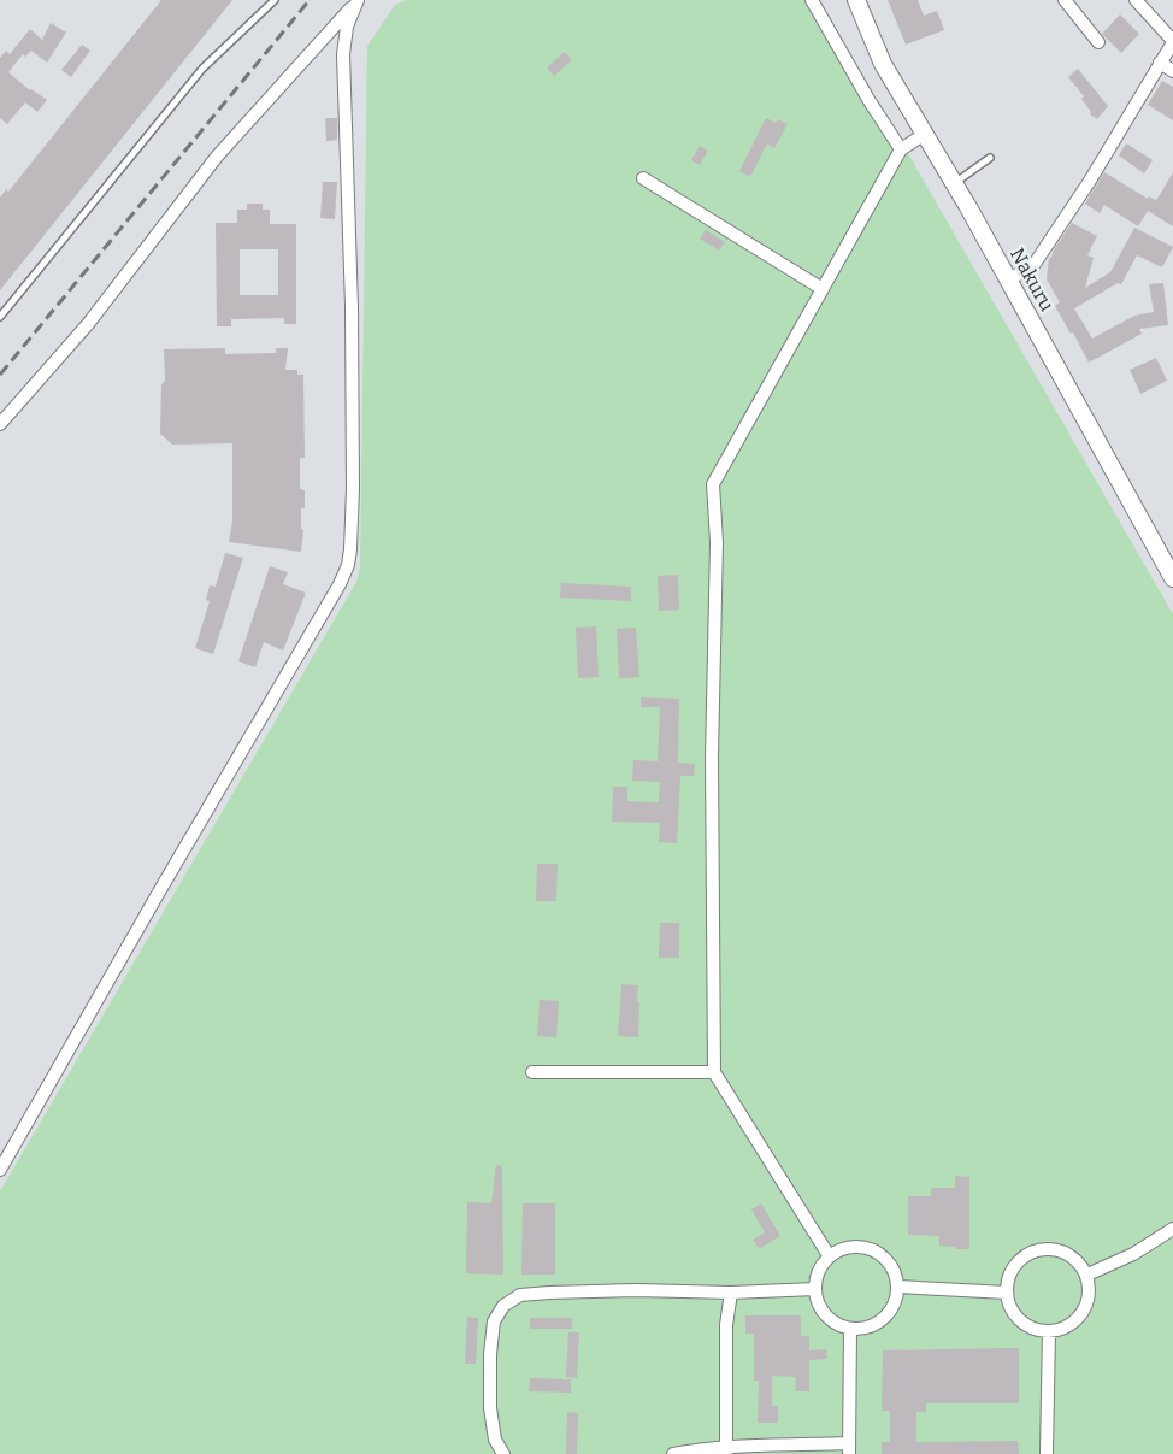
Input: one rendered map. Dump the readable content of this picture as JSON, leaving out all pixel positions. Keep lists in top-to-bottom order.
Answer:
{
  "streets": {
    "main road": ["Nakuru"]
  }
}
